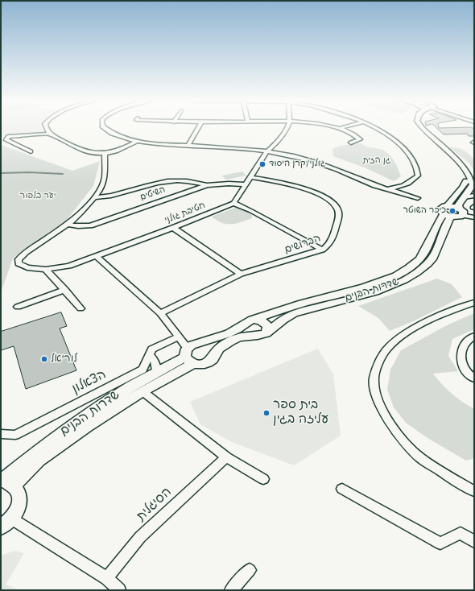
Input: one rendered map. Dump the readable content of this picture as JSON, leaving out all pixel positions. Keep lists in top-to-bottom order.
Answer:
{
  "streets": {
    "main road": ["שדרות הבנים"],
    "street": [
      "השיטים",
      "חטיבת גולני",
      "הברושים",
      "הצאלון",
      "הסיגלית"
    ]
  },
  "crossings": [
    ["השיטים", "חטיבת גולני"]
  ],
  "parks": ["גן הזית", "יער בלפור"],
  "places": [
    "גולני/קרן היסוד",
    "כיכר השוטר",
    "לוריאל",
    "בית ספר עליזה בגין"
  ]
}
